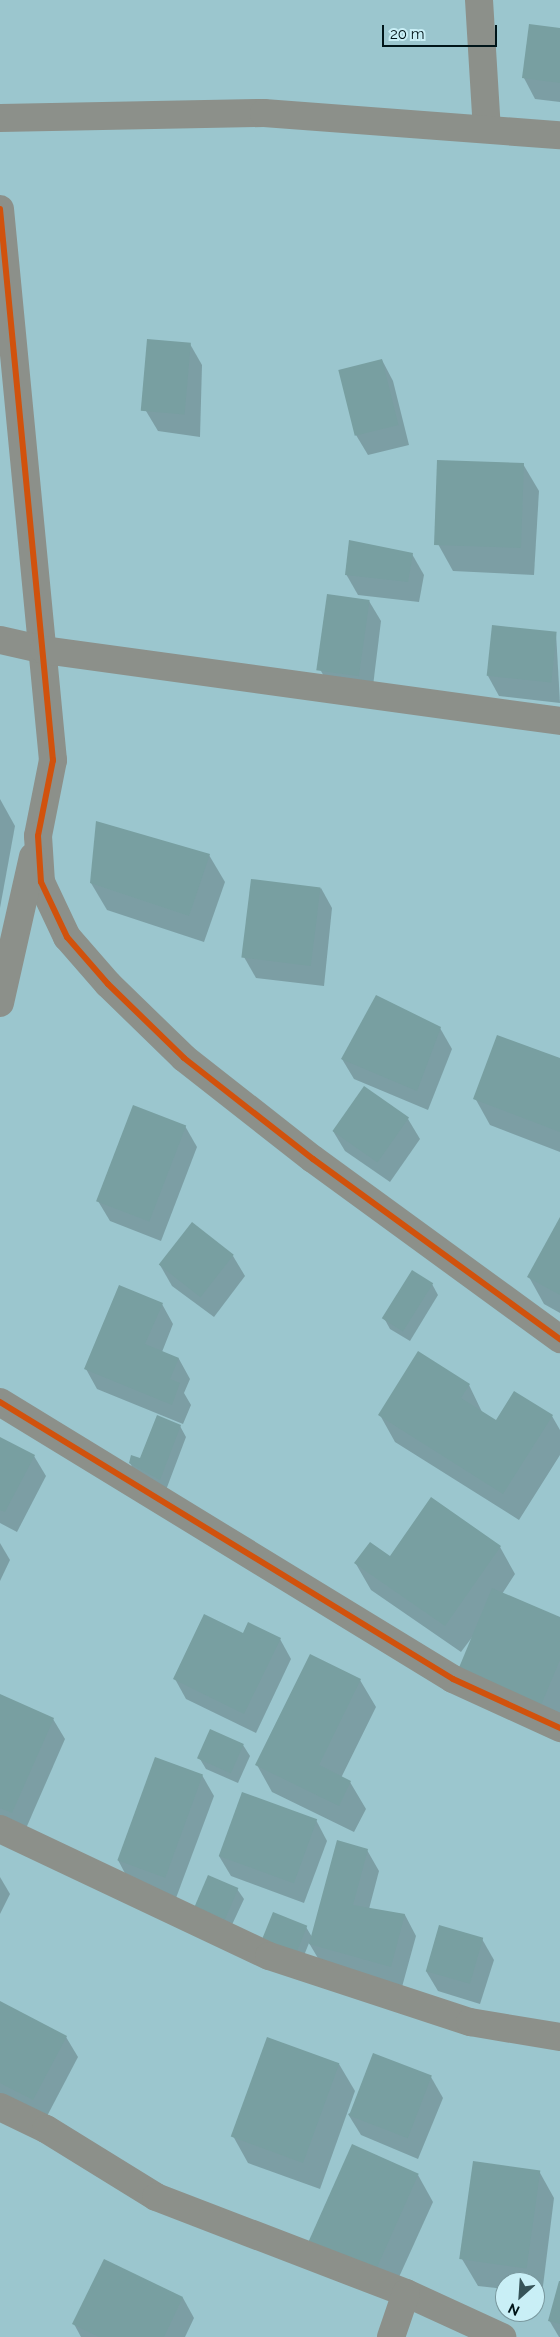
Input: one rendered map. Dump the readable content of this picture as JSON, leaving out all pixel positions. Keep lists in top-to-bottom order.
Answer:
{
  "scale_bar": "20 m",
  "north": "bottom left"
}
